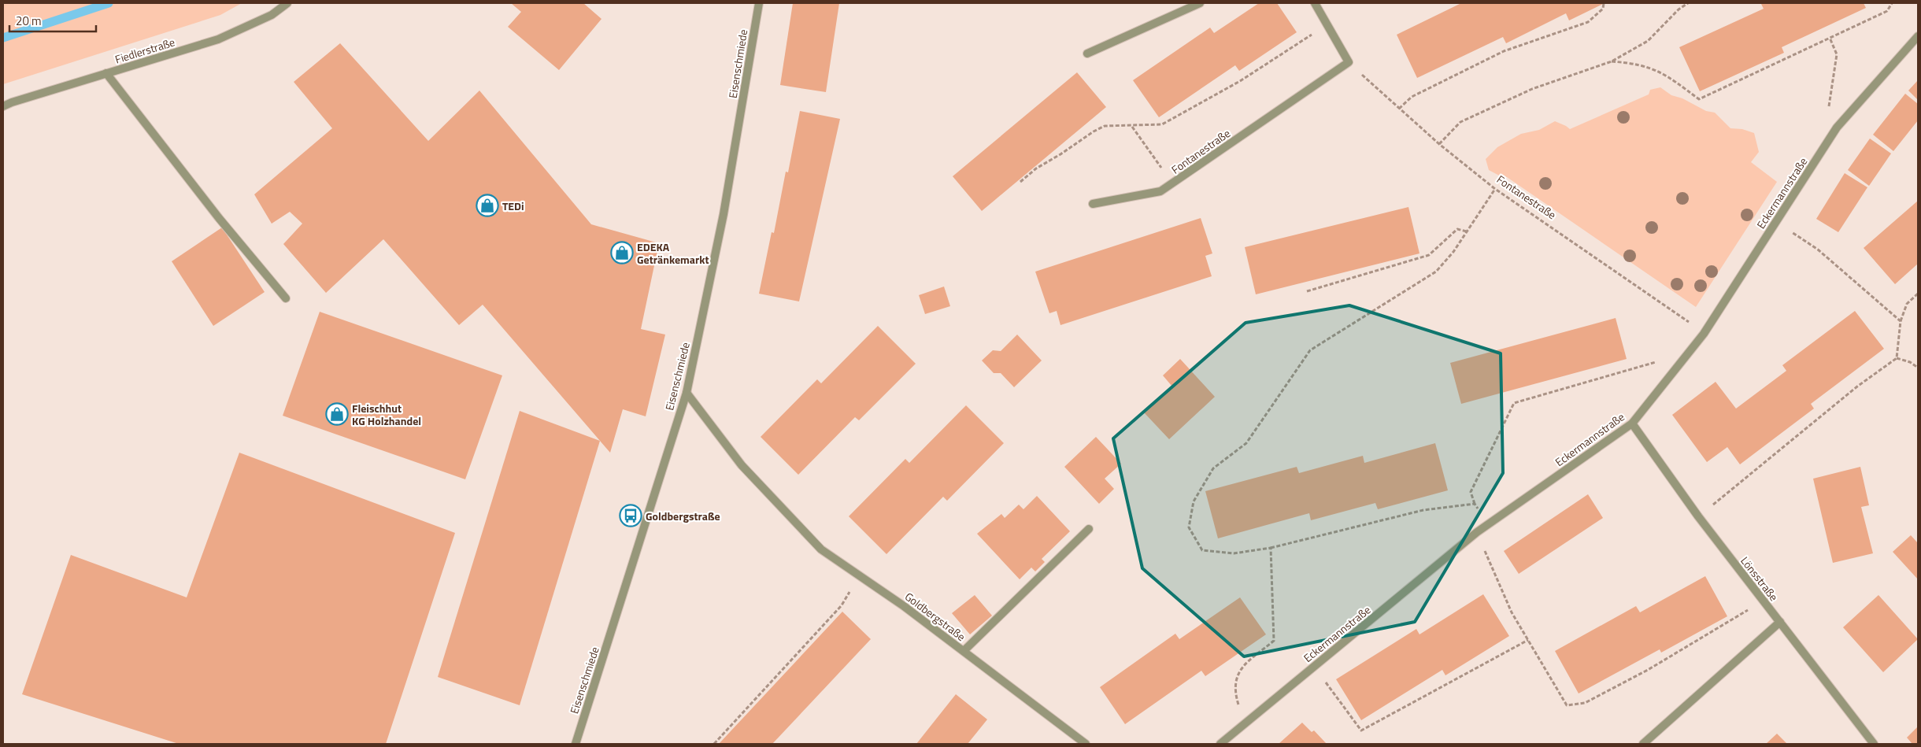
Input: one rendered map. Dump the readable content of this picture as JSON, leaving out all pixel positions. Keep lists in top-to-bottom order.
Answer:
{
  "streets": {
    "street": [
      "Fiedlerstraße",
      "Eisenschmiede",
      "Fontanestraße",
      "Eckermannstraße",
      "Lönsstraße",
      "Goldbergstraße"
    ]
  },
  "crossings": [
    ["Eisenschmiede", "Goldbergstraße"],
    ["Fontanestraße", "Eckermannstraße"],
    ["Eckermannstraße", "Lönsstraße"]
  ],
  "places": {
    "shop": ["TEDi", "EDEKA Getränkemarkt", "Fleischhut KG Holzhandel"],
    "bus stop": ["Goldbergstraße"]
  },
  "scale_bar": "20 m"
}
